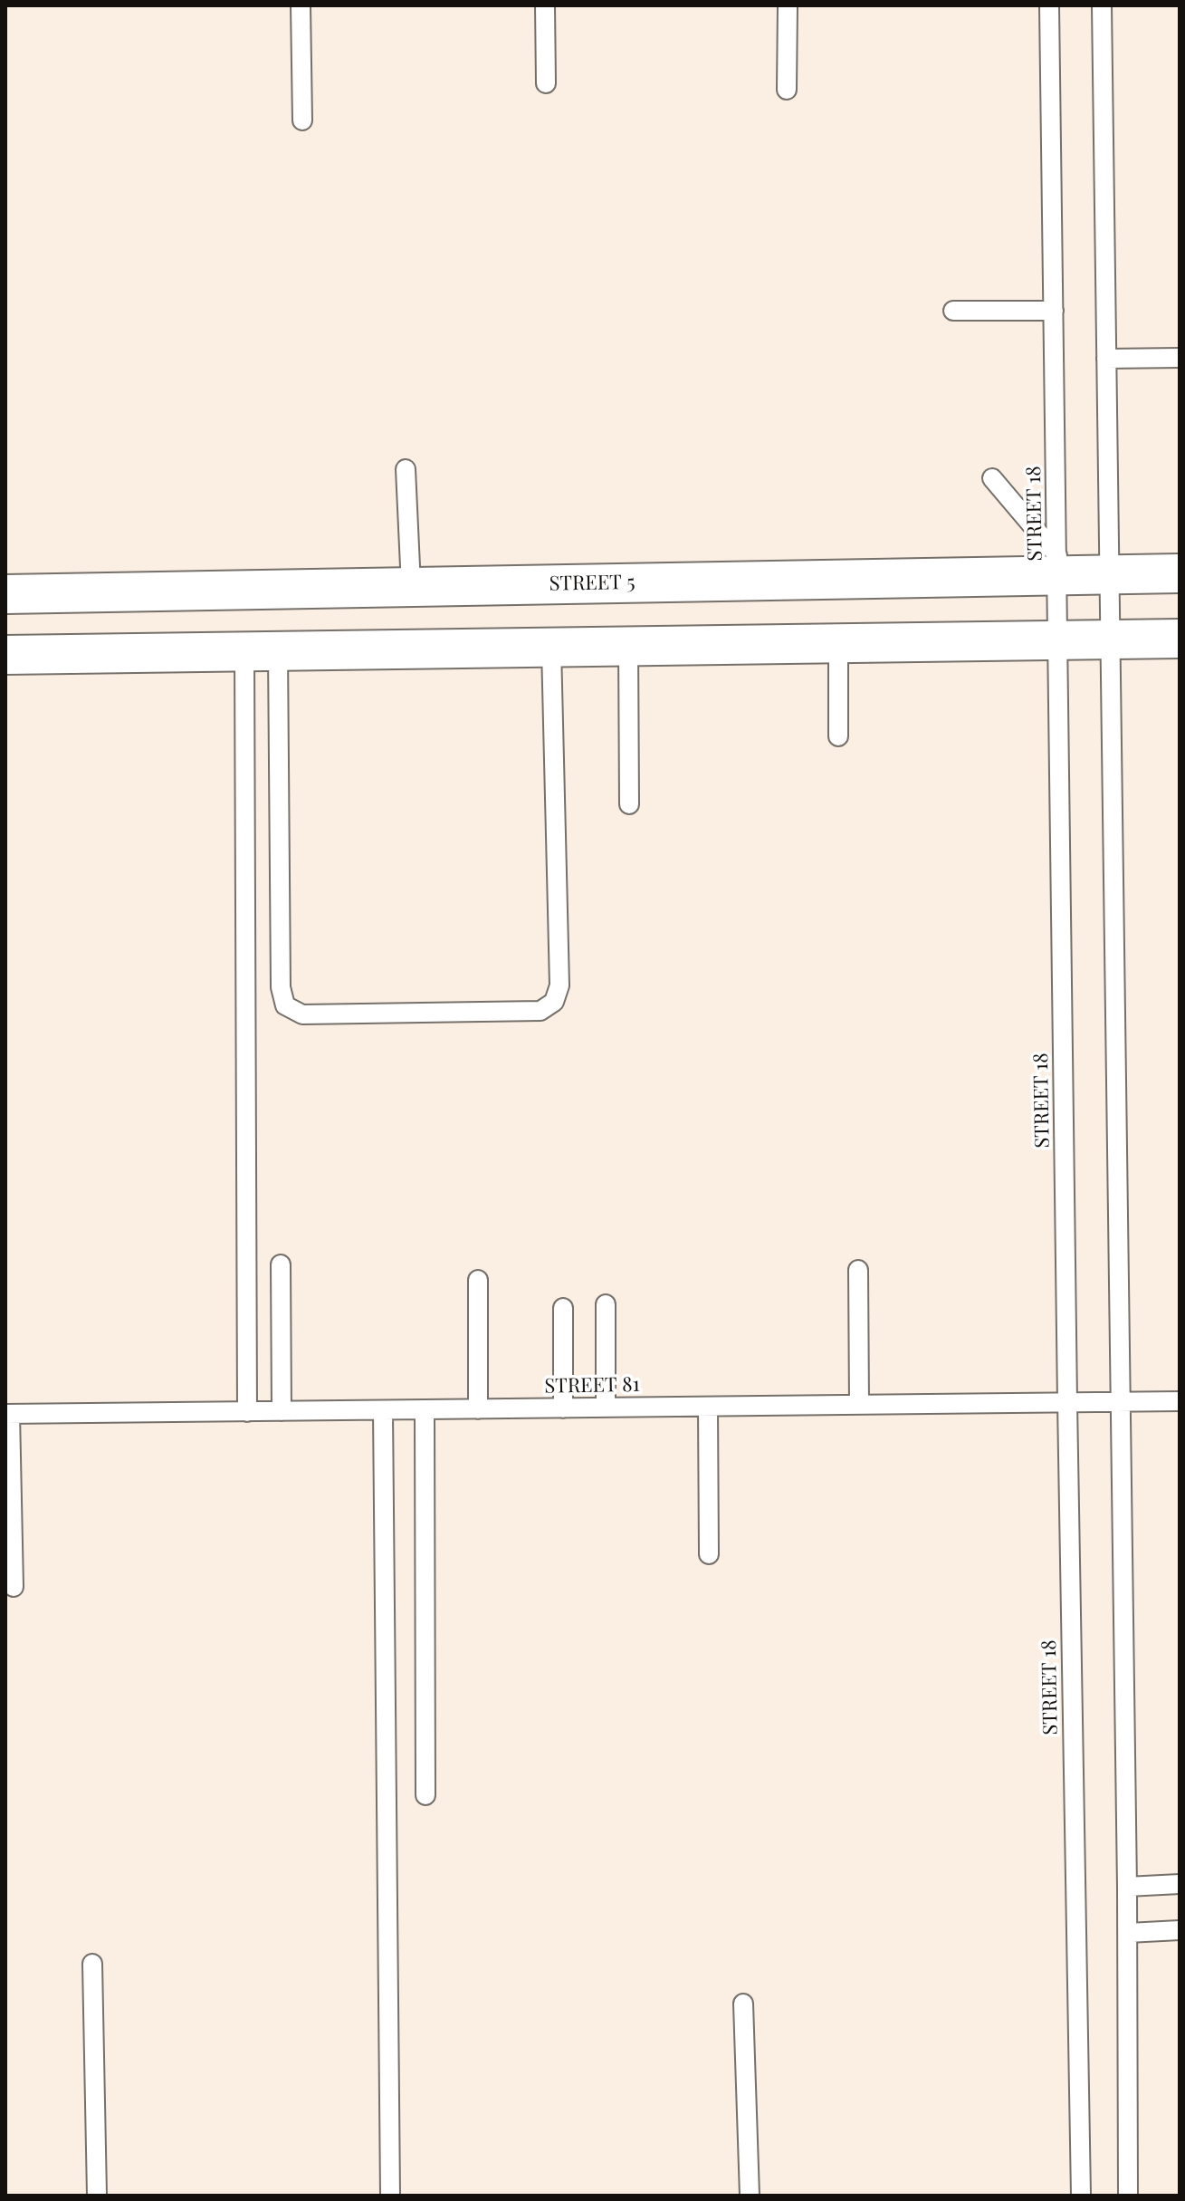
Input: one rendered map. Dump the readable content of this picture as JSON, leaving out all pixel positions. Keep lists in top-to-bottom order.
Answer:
{
  "streets": {
    "street": ["STREET 5"],
    "lane": ["STREET 18", "STREET 81"]
  },
  "crossings": [
    ["STREET 18", "STREET 5"],
    ["STREET 18", "STREET 81"]
  ]
}
